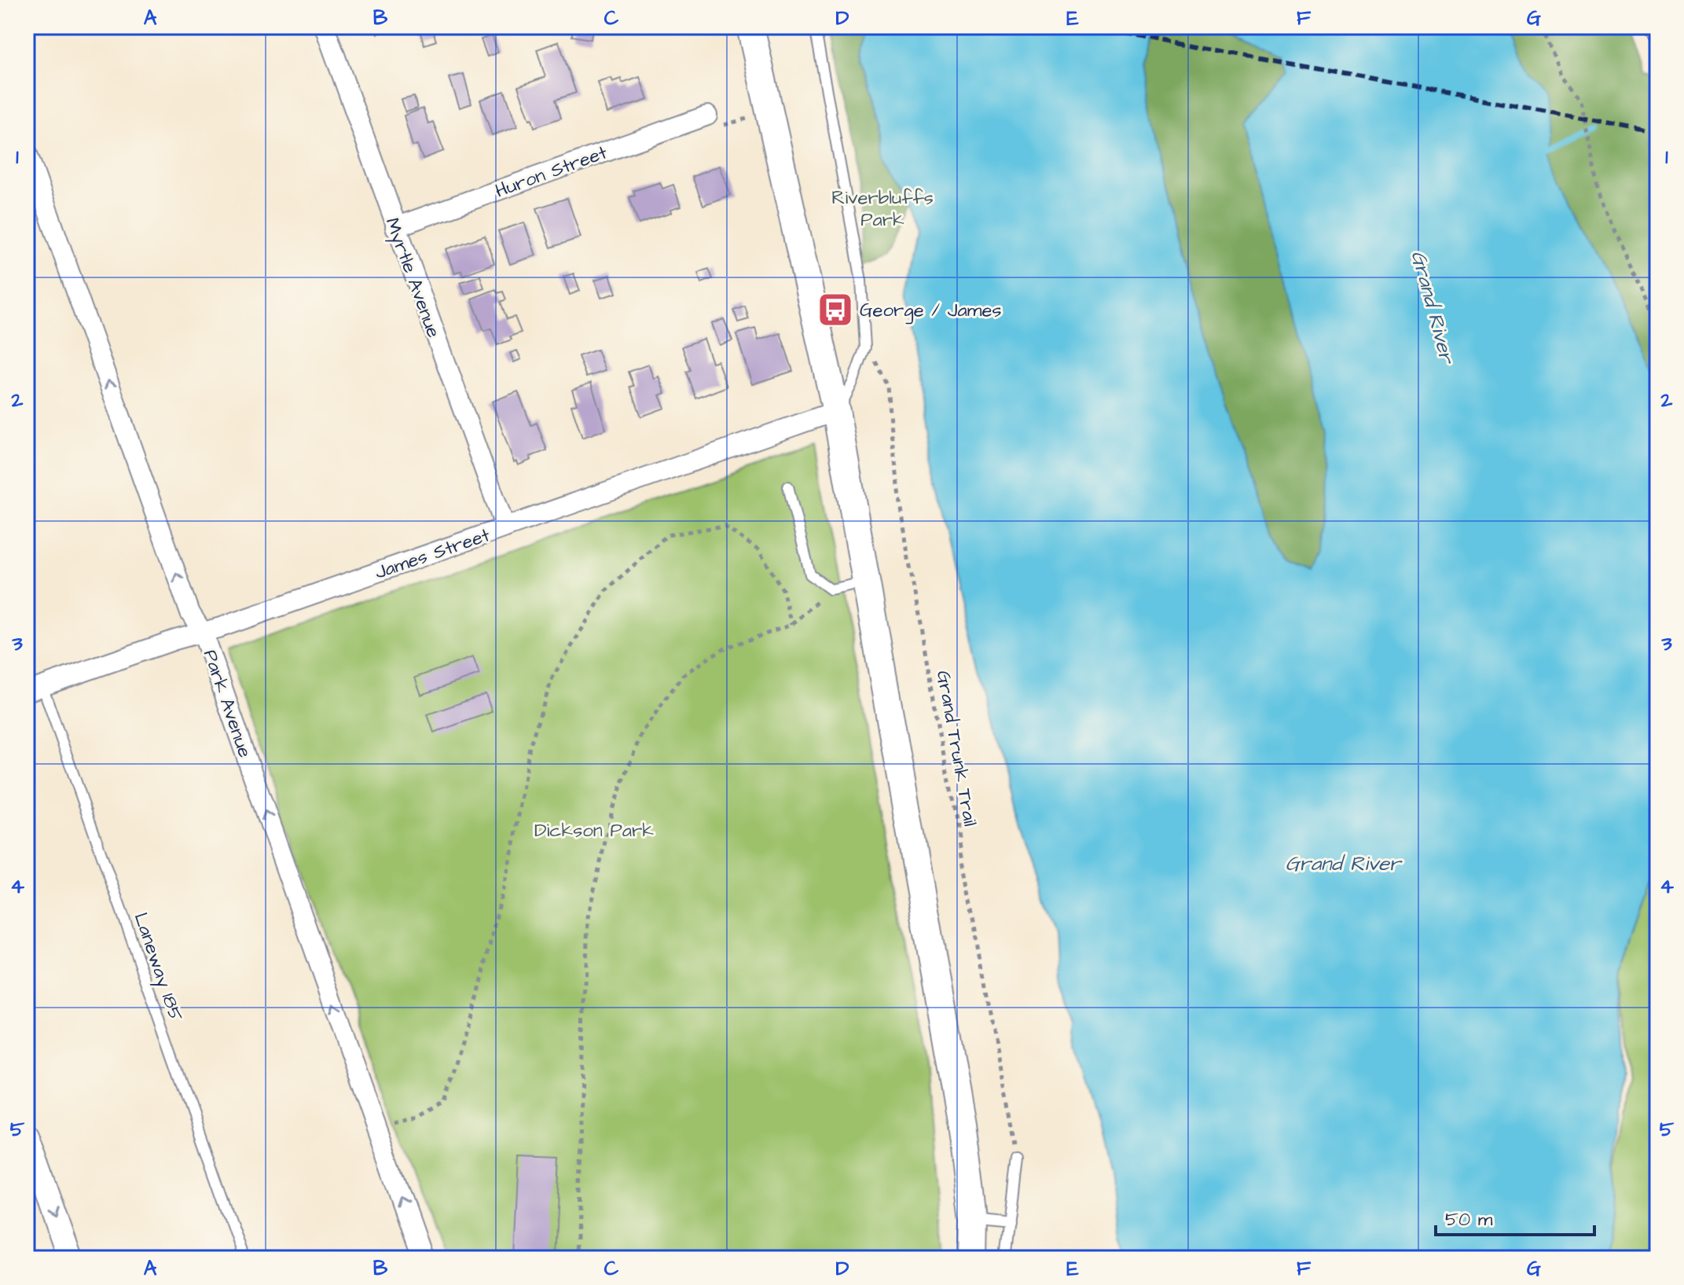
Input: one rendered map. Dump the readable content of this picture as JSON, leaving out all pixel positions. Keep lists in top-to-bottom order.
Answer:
{
  "streets": {
    "street": [
      "Huron Street",
      "Myrtle Avenue",
      "James Street",
      "Park Avenue"
    ],
    "lane": ["Laneway 185"],
    "path": ["Grand Trunk Trail"]
  },
  "crossings": [
    ["Huron Street", "Myrtle Avenue"],
    ["Myrtle Avenue", "James Street"],
    ["James Street", "Park Avenue"],
    ["James Street", "Laneway 185"]
  ],
  "one_way": ["Park Avenue"],
  "water": ["Grand River"],
  "parks": ["Riverbluffs Park", "Dickson Park"],
  "places": {
    "bus stop": ["George / James"]
  },
  "scale_bar": "50 m",
  "grid": {
    "columns": [
      "A",
      "B",
      "C",
      "D",
      "E",
      "F",
      "G"
    ],
    "rows": [
      "1",
      "2",
      "3",
      "4",
      "5"
    ]
  }
}
